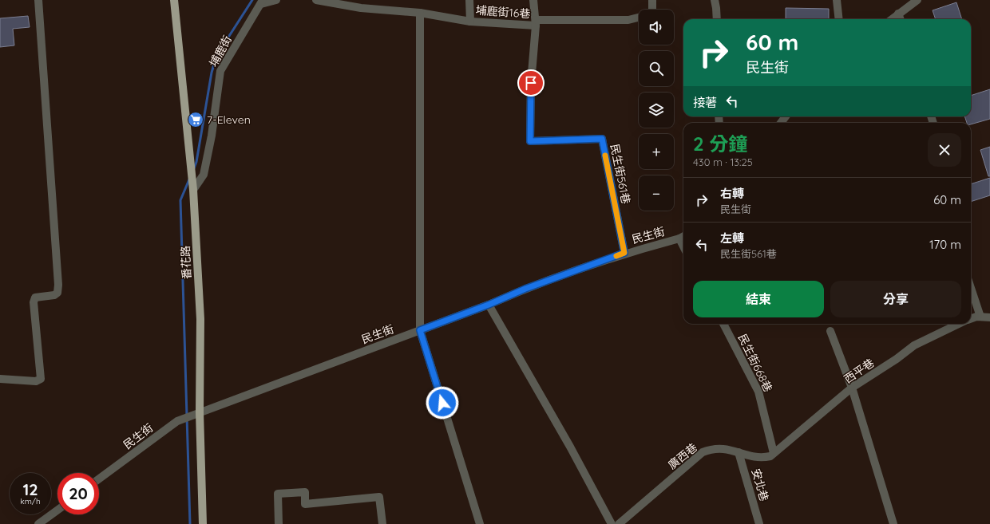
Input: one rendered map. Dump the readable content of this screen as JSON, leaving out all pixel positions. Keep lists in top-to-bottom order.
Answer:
{
  "streets": {
    "main road": ["番花路"],
    "street": [
      "埔鹿街16巷",
      "埔鹿街",
      "民生街561巷",
      "民生街",
      "民生街668巷",
      "西平巷",
      "廣西巷",
      "安北巷"
    ]
  },
  "crossings": [
    ["埔鹿街16巷", "民生街561巷"],
    ["埔鹿街", "番花路"],
    ["民生街561巷", "民生街"],
    ["民生街", "番花路"],
    ["民生街668巷", "西平巷"],
    ["民生街668巷", "廣西巷"],
    ["西平巷", "廣西巷"],
    ["廣西巷", "安北巷"]
  ],
  "places": {
    "supermarket": ["7-Eleven"]
  },
  "page": {
    "map_buttons": ["+", "−"],
    "turn": ["60 m", "民生街"],
    "then": "接著",
    "heading": ["2 分鐘", "430 m · 13:25"],
    "list": [
      {
        "name": "右轉",
        "note": "民生街",
        "value": "60 m"
      },
      {
        "name": "左轉",
        "note": "民生街561巷",
        "value": "170 m"
      }
    ],
    "buttons": ["結束", "分享"],
    "speed": "12 km/h",
    "limit": "20"
  }
}
